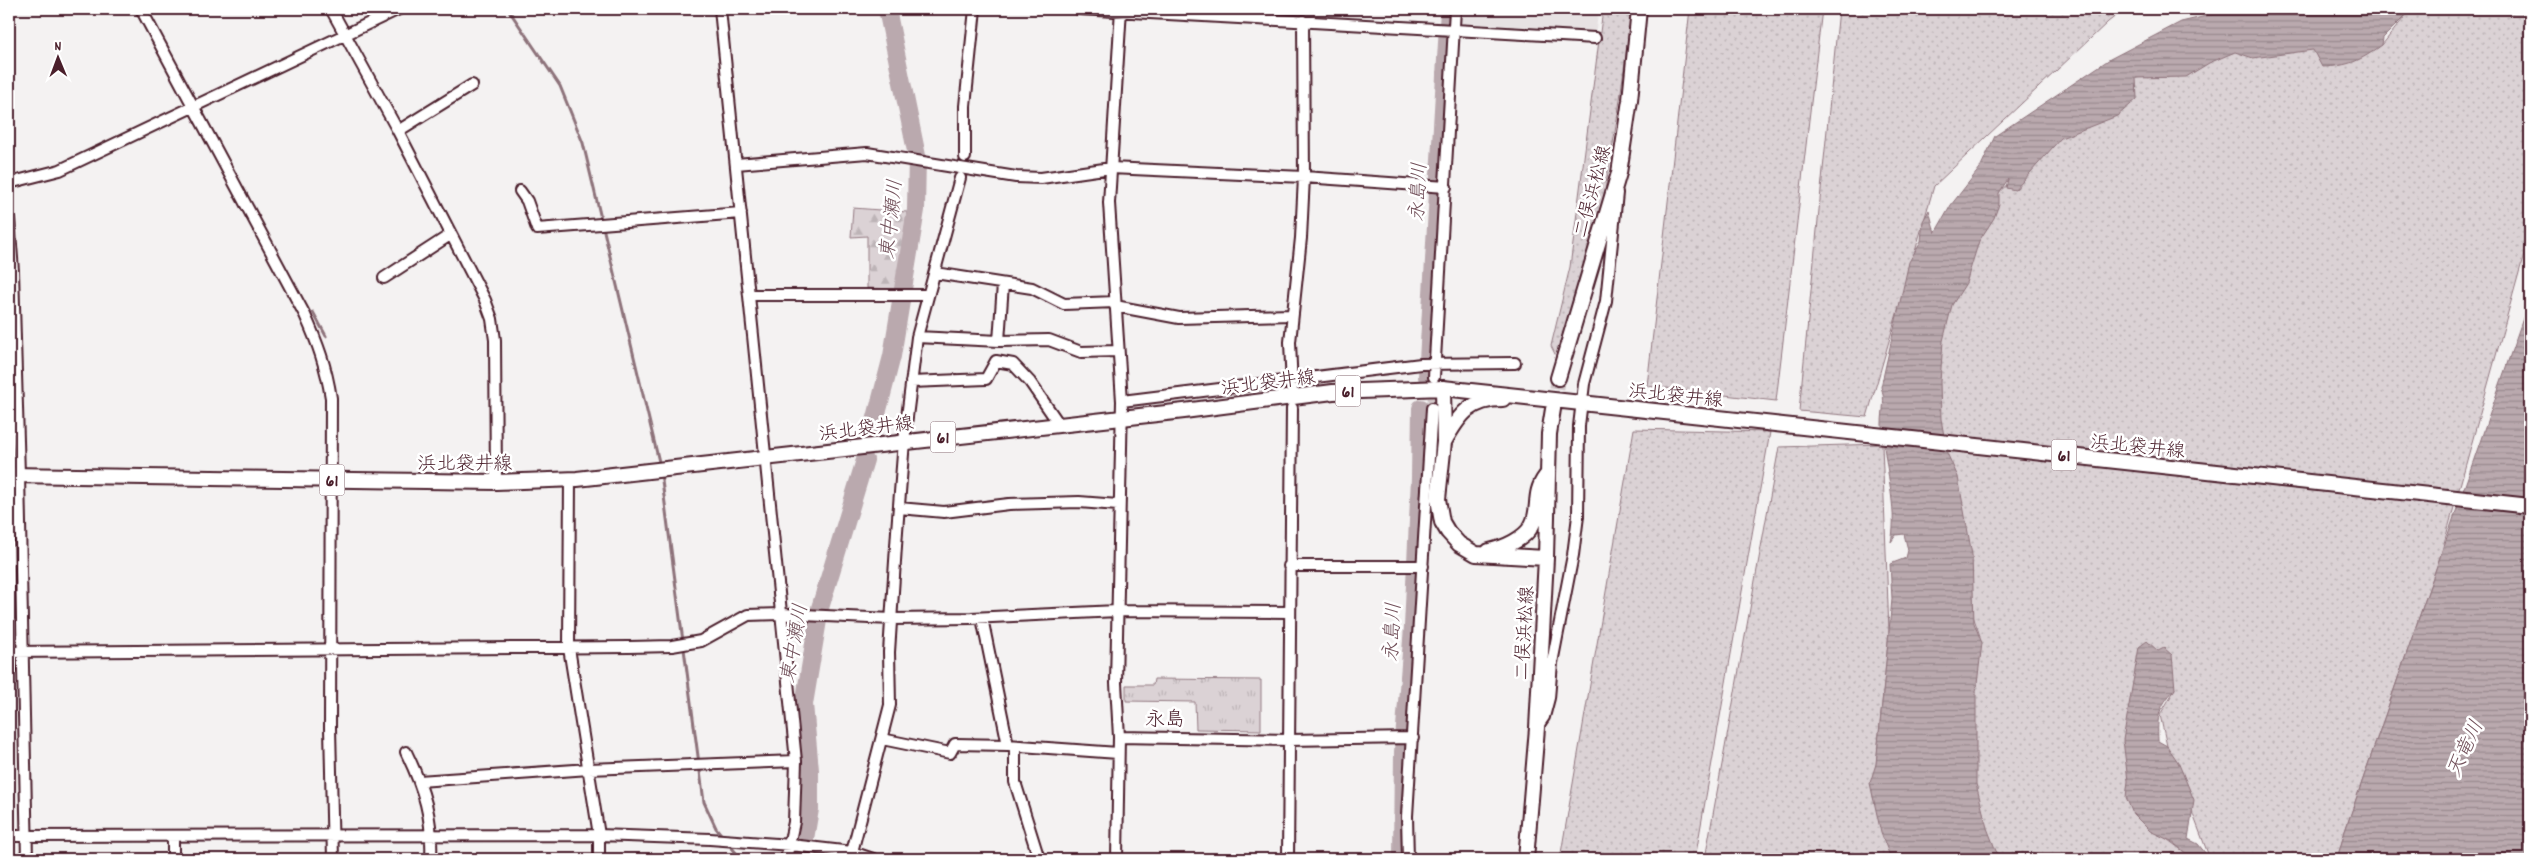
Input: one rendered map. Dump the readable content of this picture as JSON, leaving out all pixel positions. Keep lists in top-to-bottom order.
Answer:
{
  "streets": {
    "main road": ["二俣浜松線", "浜北袋井線", "61"]
  },
  "districts": ["永島"],
  "water": ["永島川", "東中瀬川", "天竜川"],
  "north": "top"
}
